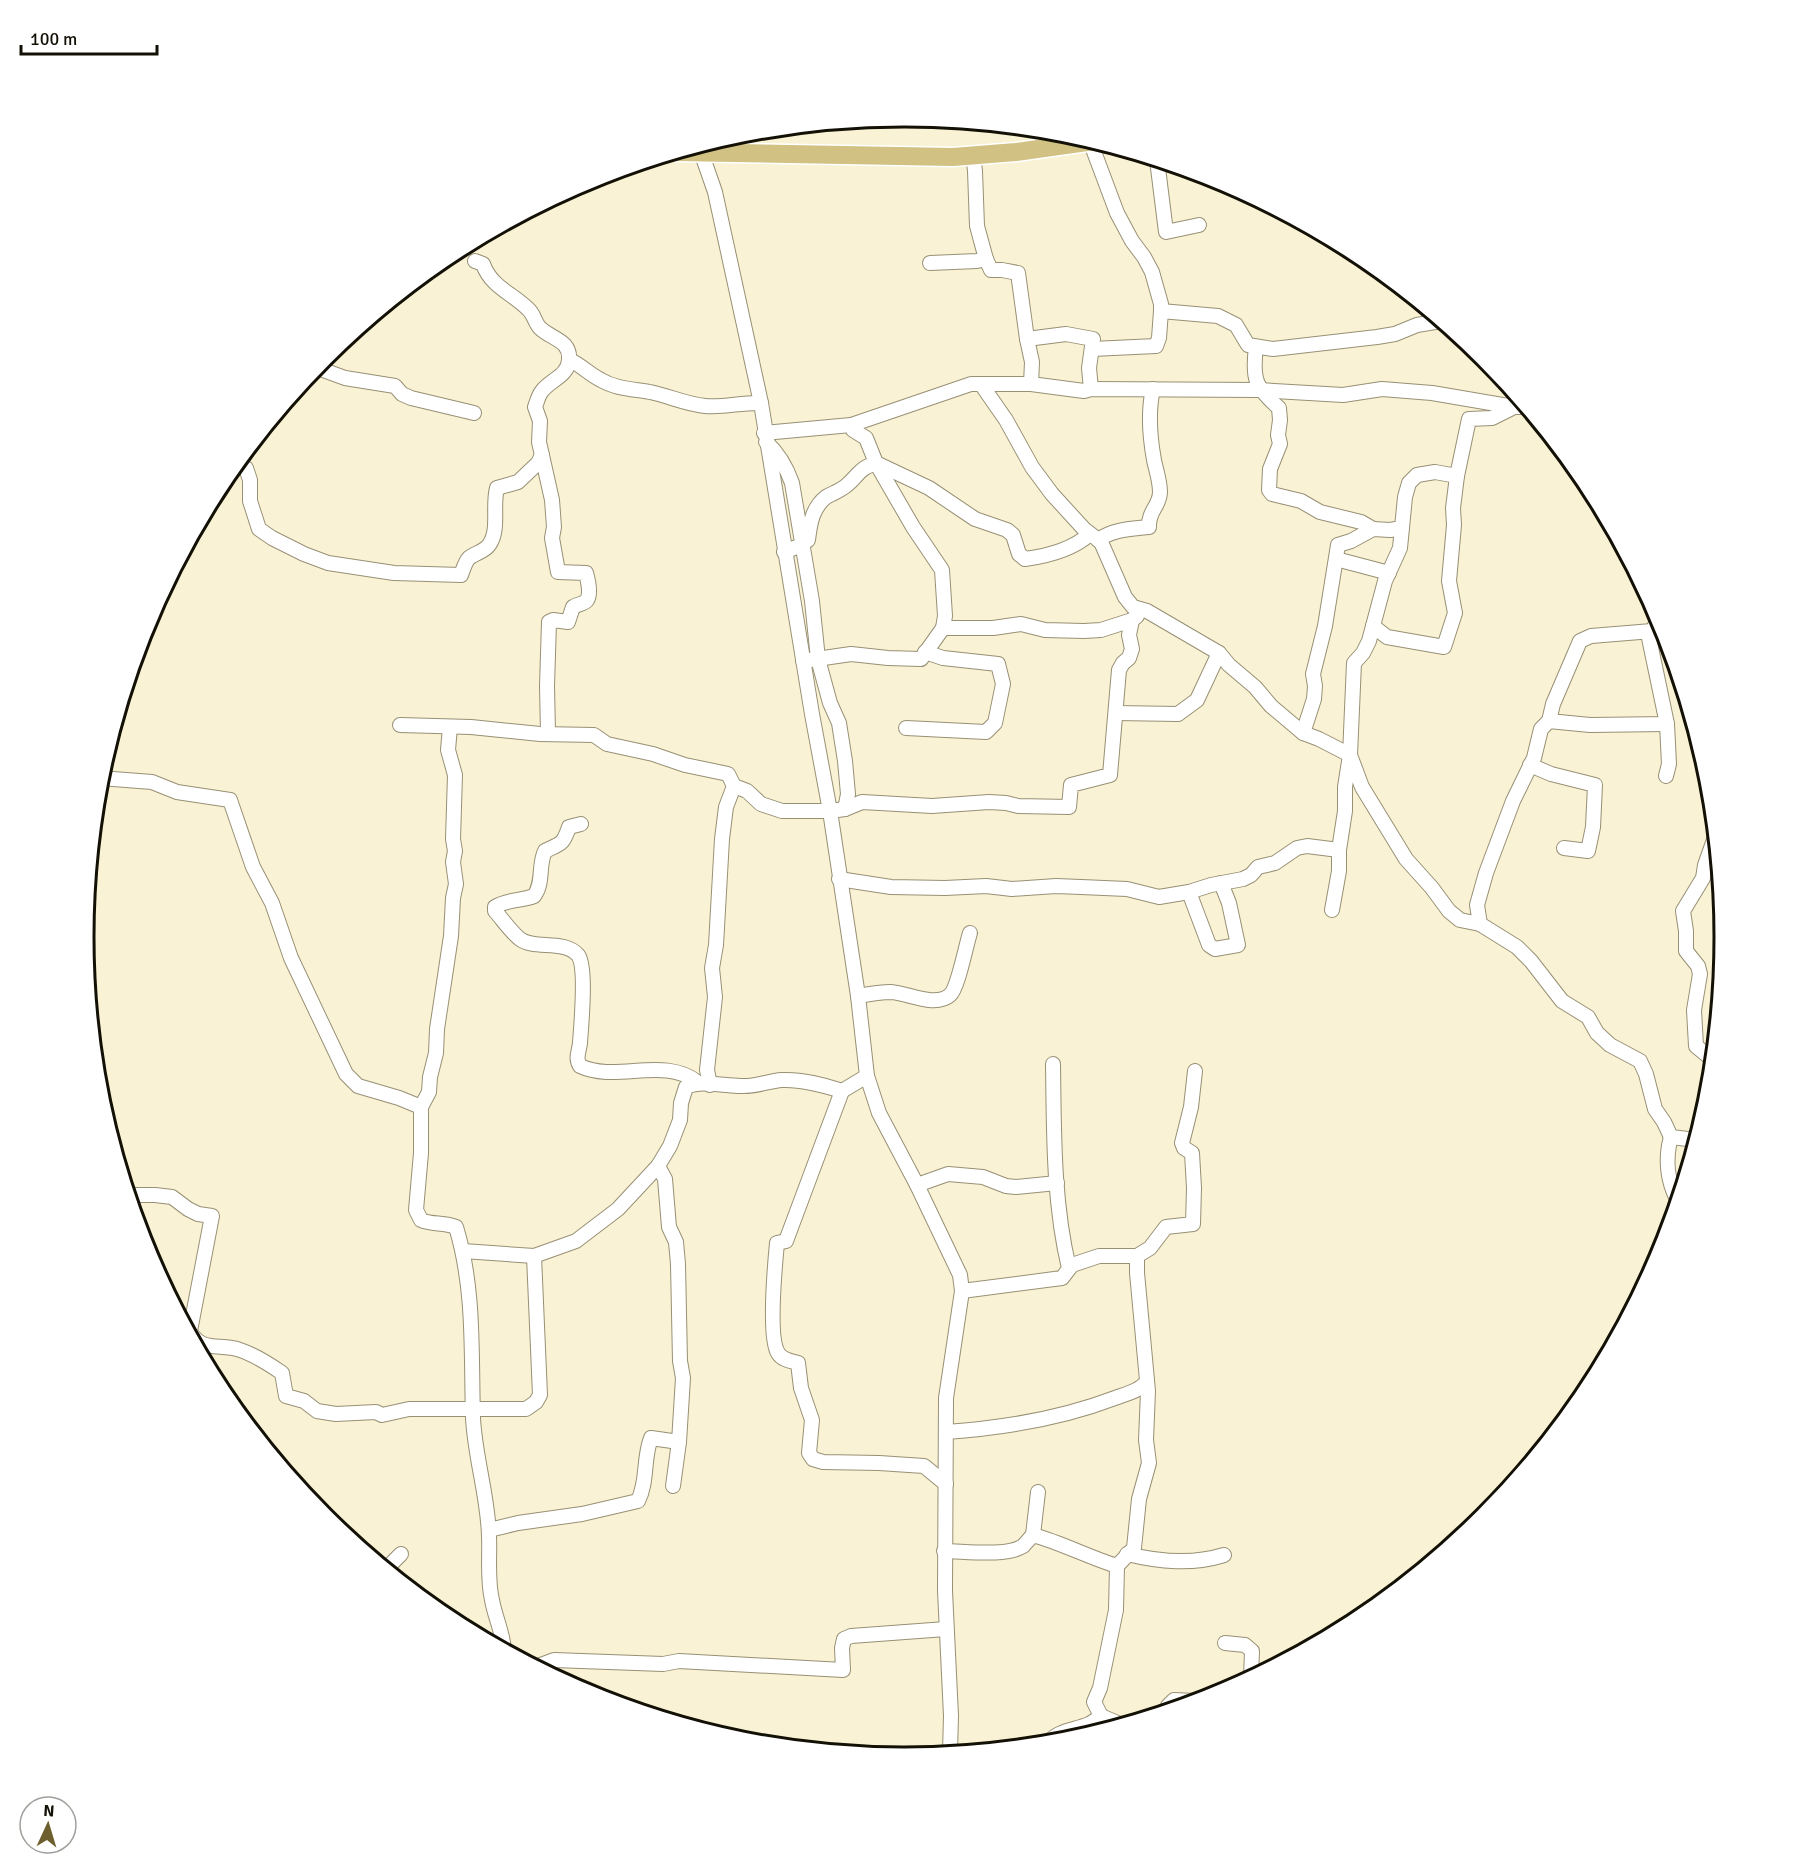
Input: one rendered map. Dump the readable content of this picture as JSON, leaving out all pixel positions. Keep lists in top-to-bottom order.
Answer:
{
  "scale_bar": "100 m",
  "north": "top"
}
